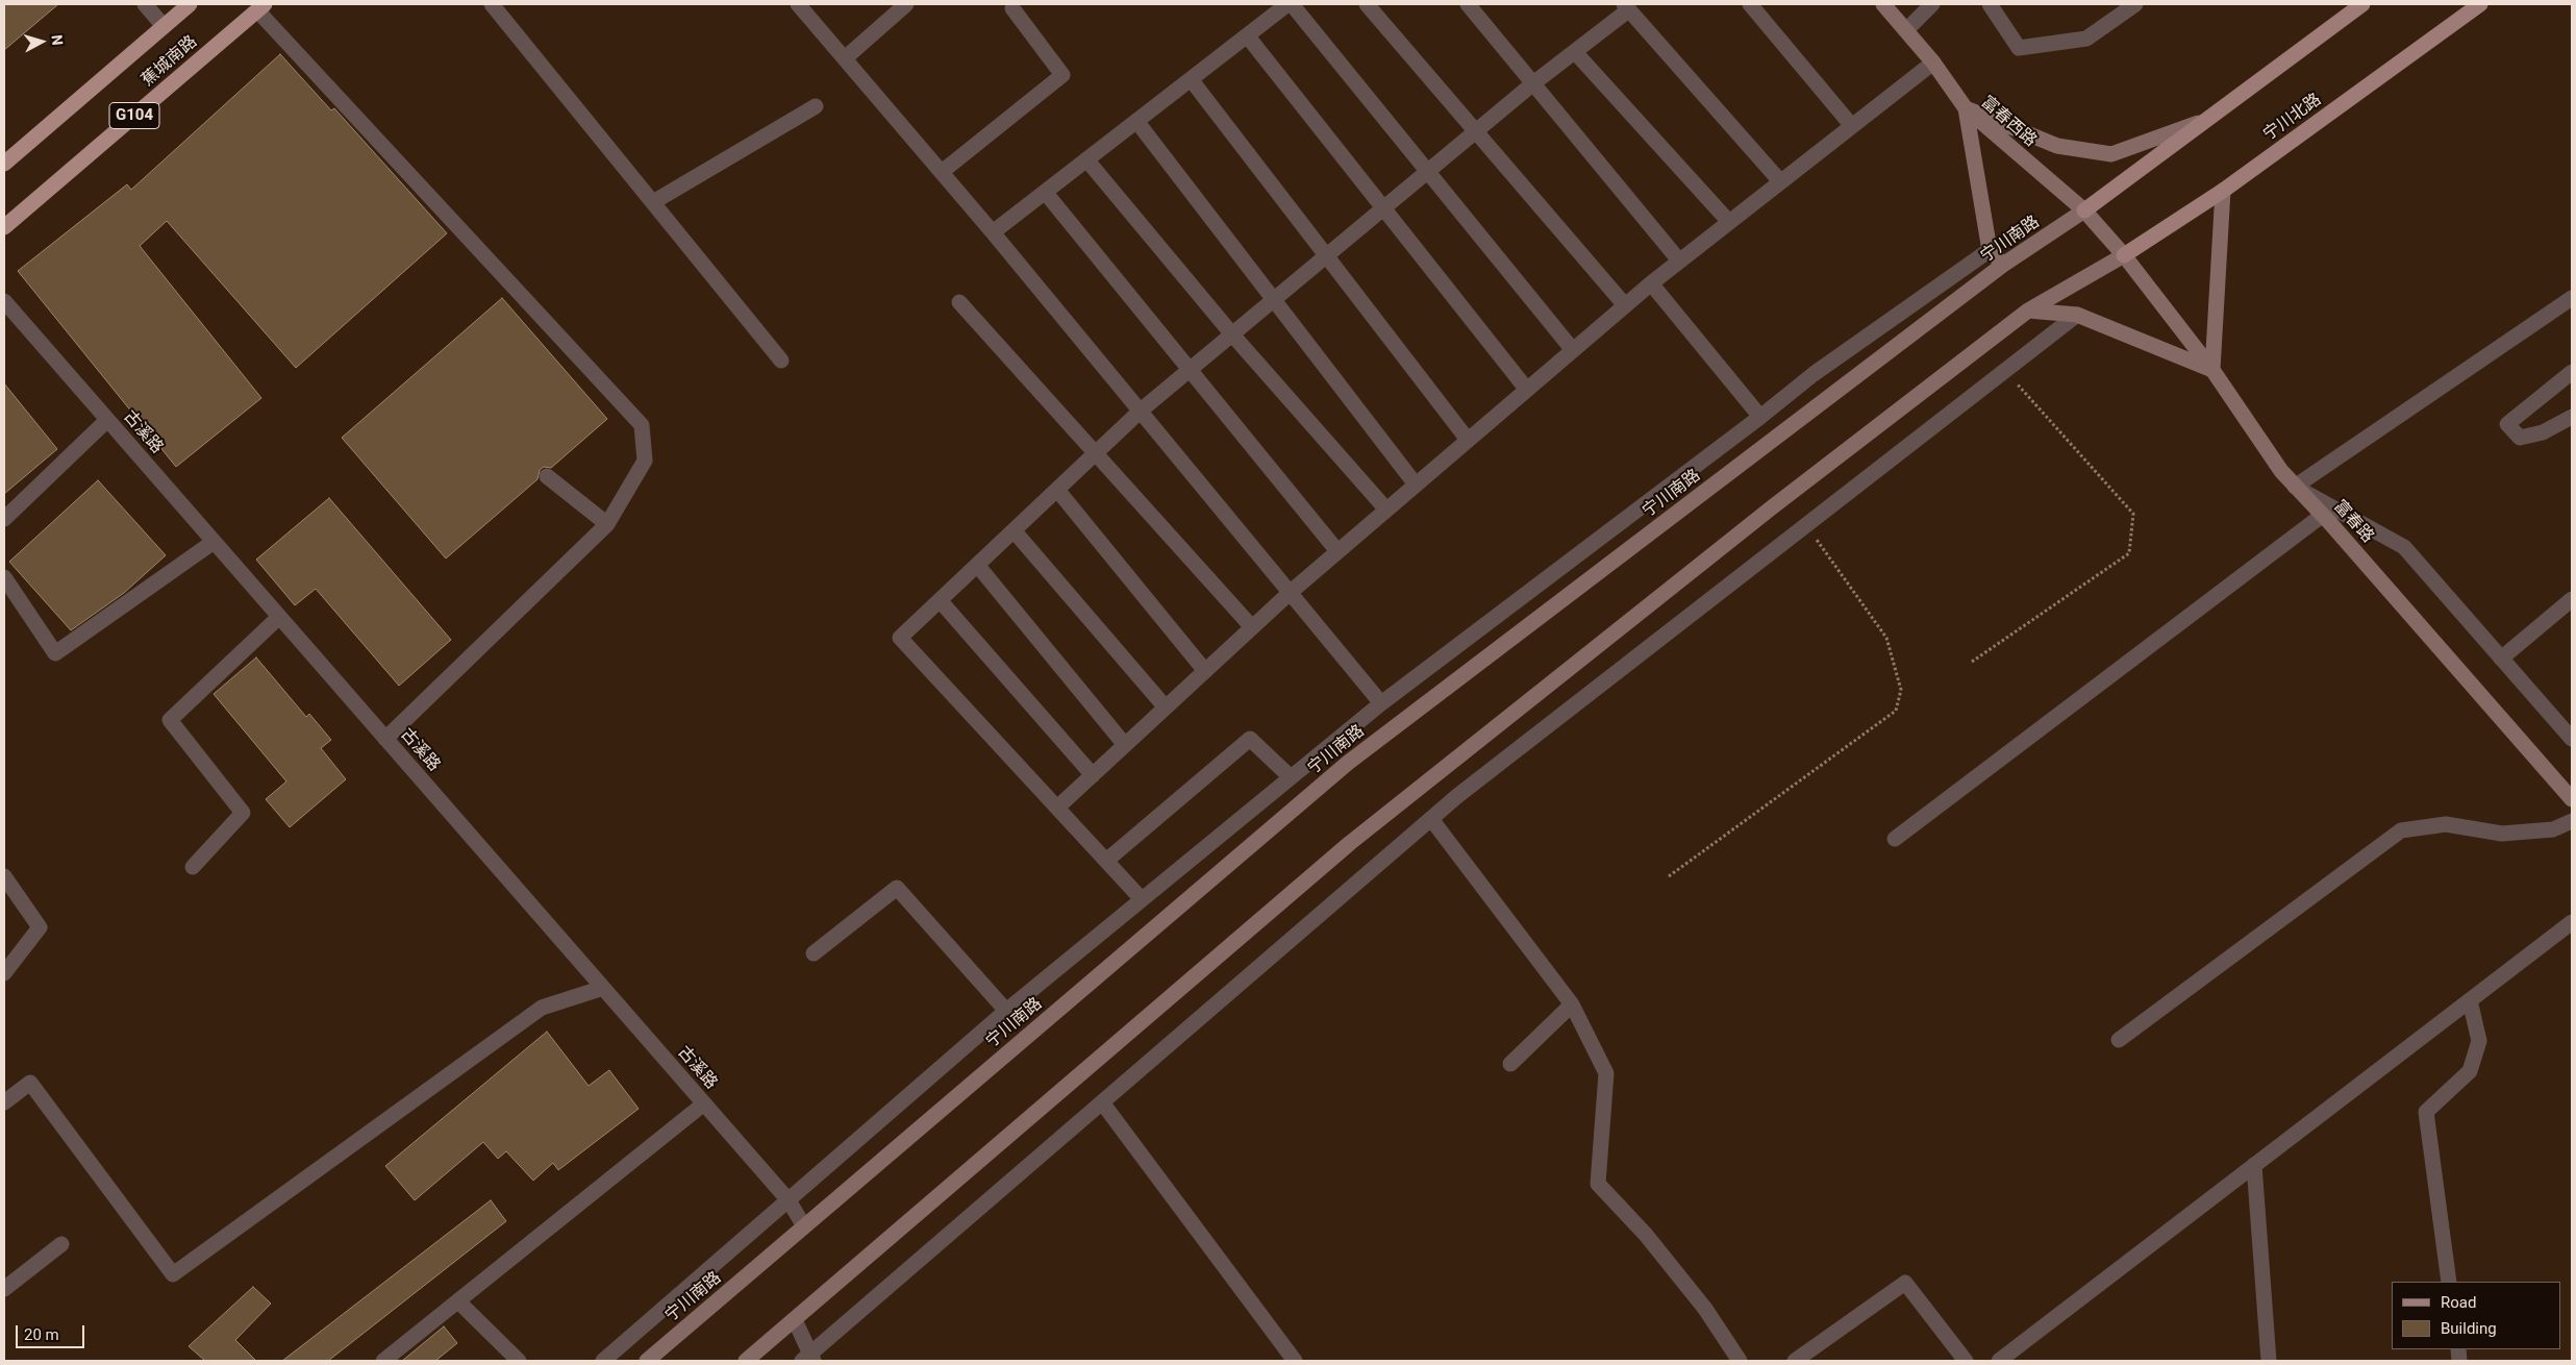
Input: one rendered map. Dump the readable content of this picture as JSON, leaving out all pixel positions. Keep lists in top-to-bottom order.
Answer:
{
  "streets": {
    "highway": ["蕉城南路", "G104"],
    "main road": [
      "宁川北路",
      "富春西路",
      "宁川南路",
      "富春路"
    ],
    "street": ["古溪路"]
  },
  "crossings": [
    ["宁川北路", "富春西路"],
    ["宁川北路", "富春路"],
    ["富春西路", "宁川南路"],
    ["富春西路", "富春路"],
    ["宁川南路", "古溪路"]
  ],
  "legend": ["Road", "Building"],
  "scale_bar": "20 m",
  "north": "right"
}
